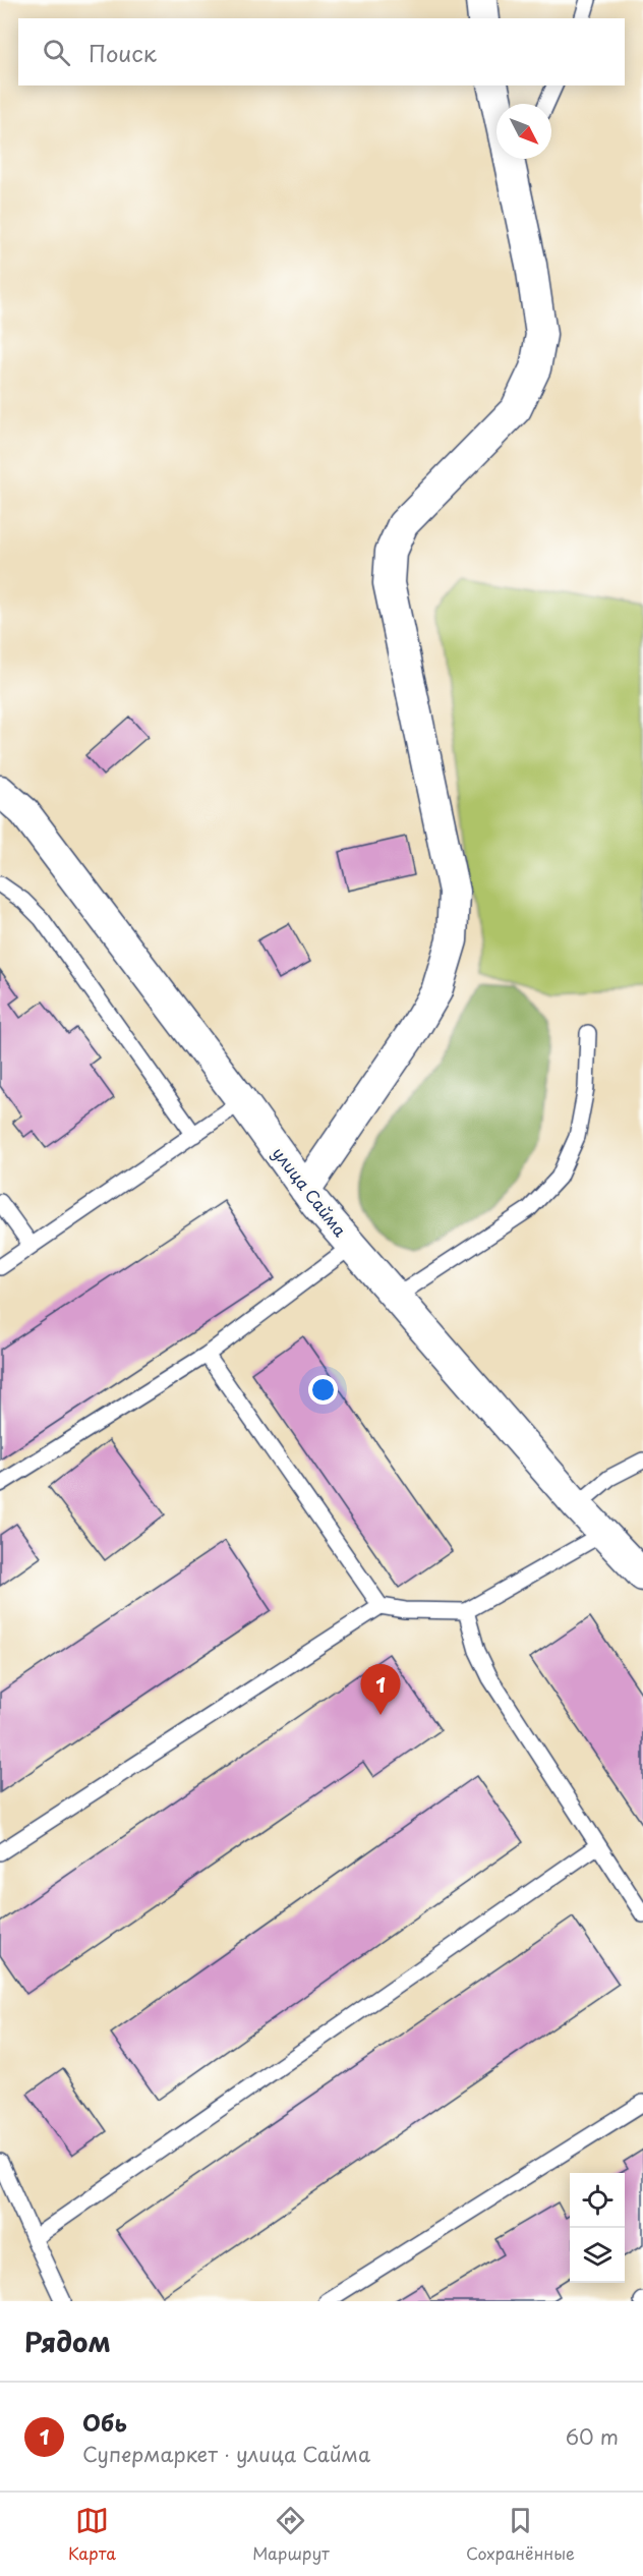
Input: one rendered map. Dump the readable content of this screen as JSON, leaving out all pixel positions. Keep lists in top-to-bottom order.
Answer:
{
  "streets": {
    "street": ["улица Сайма"]
  },
  "north": "bottom right",
  "page": {
    "search": "Поиск",
    "pins": "1",
    "heading": "Рядом",
    "list": [
      {
        "mark": "1",
        "name": "Обь",
        "note": "Супермаркет · улица Сайма",
        "value": "60 m"
      }
    ],
    "nav": ["Карта", "Маршрут", "Сохранённые"]
  }
}
